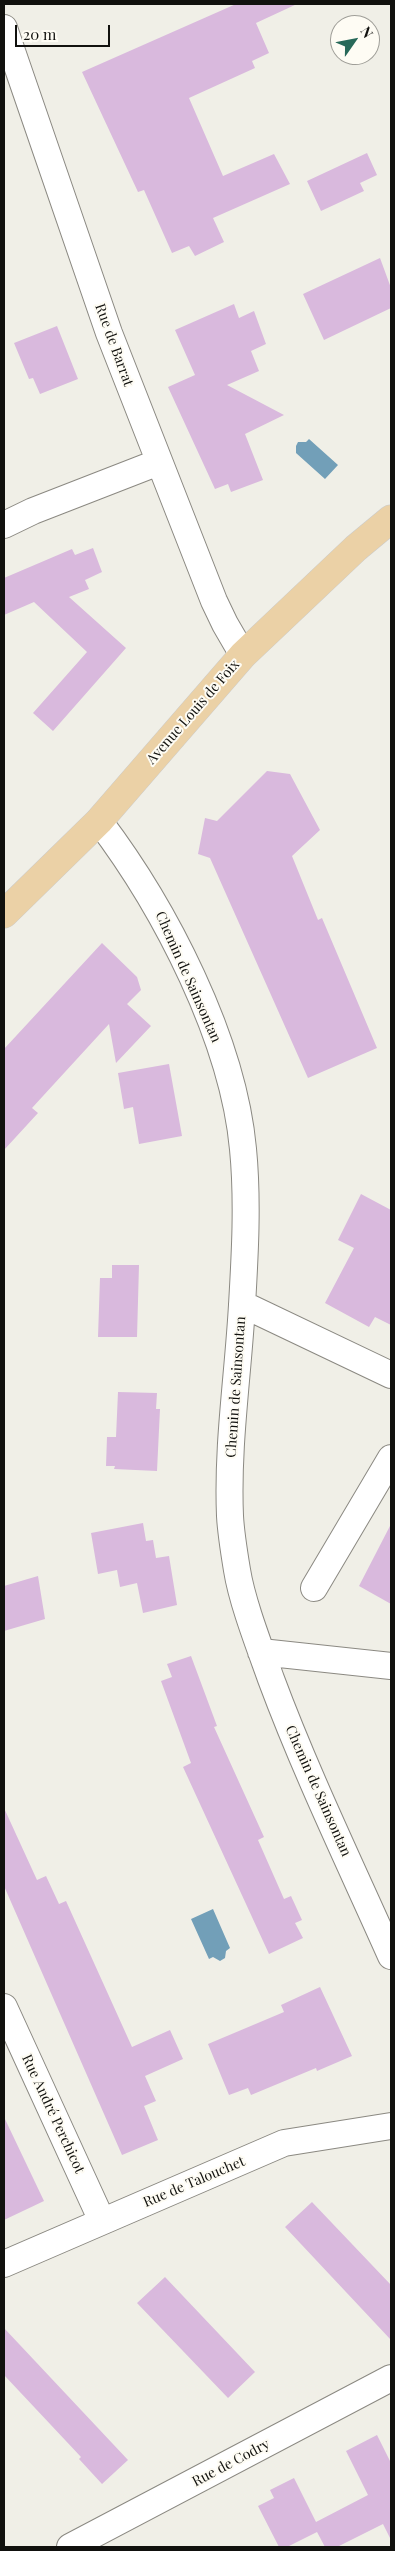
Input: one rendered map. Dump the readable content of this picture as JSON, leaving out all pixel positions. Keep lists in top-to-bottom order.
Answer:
{
  "streets": {
    "main road": ["Avenue Louis de Foix"],
    "street": [
      "Rue de Barrat",
      "Chemin de Sainsontan",
      "Rue André Perchicot",
      "Rue de Talouchet",
      "Rue de Codry"
    ]
  },
  "crossings": [
    ["Rue de Barrat", "Avenue Louis de Foix"],
    ["Avenue Louis de Foix", "Chemin de Sainsontan"],
    ["Rue André Perchicot", "Rue de Talouchet"]
  ],
  "scale_bar": "20 m",
  "north": "top right"
}
